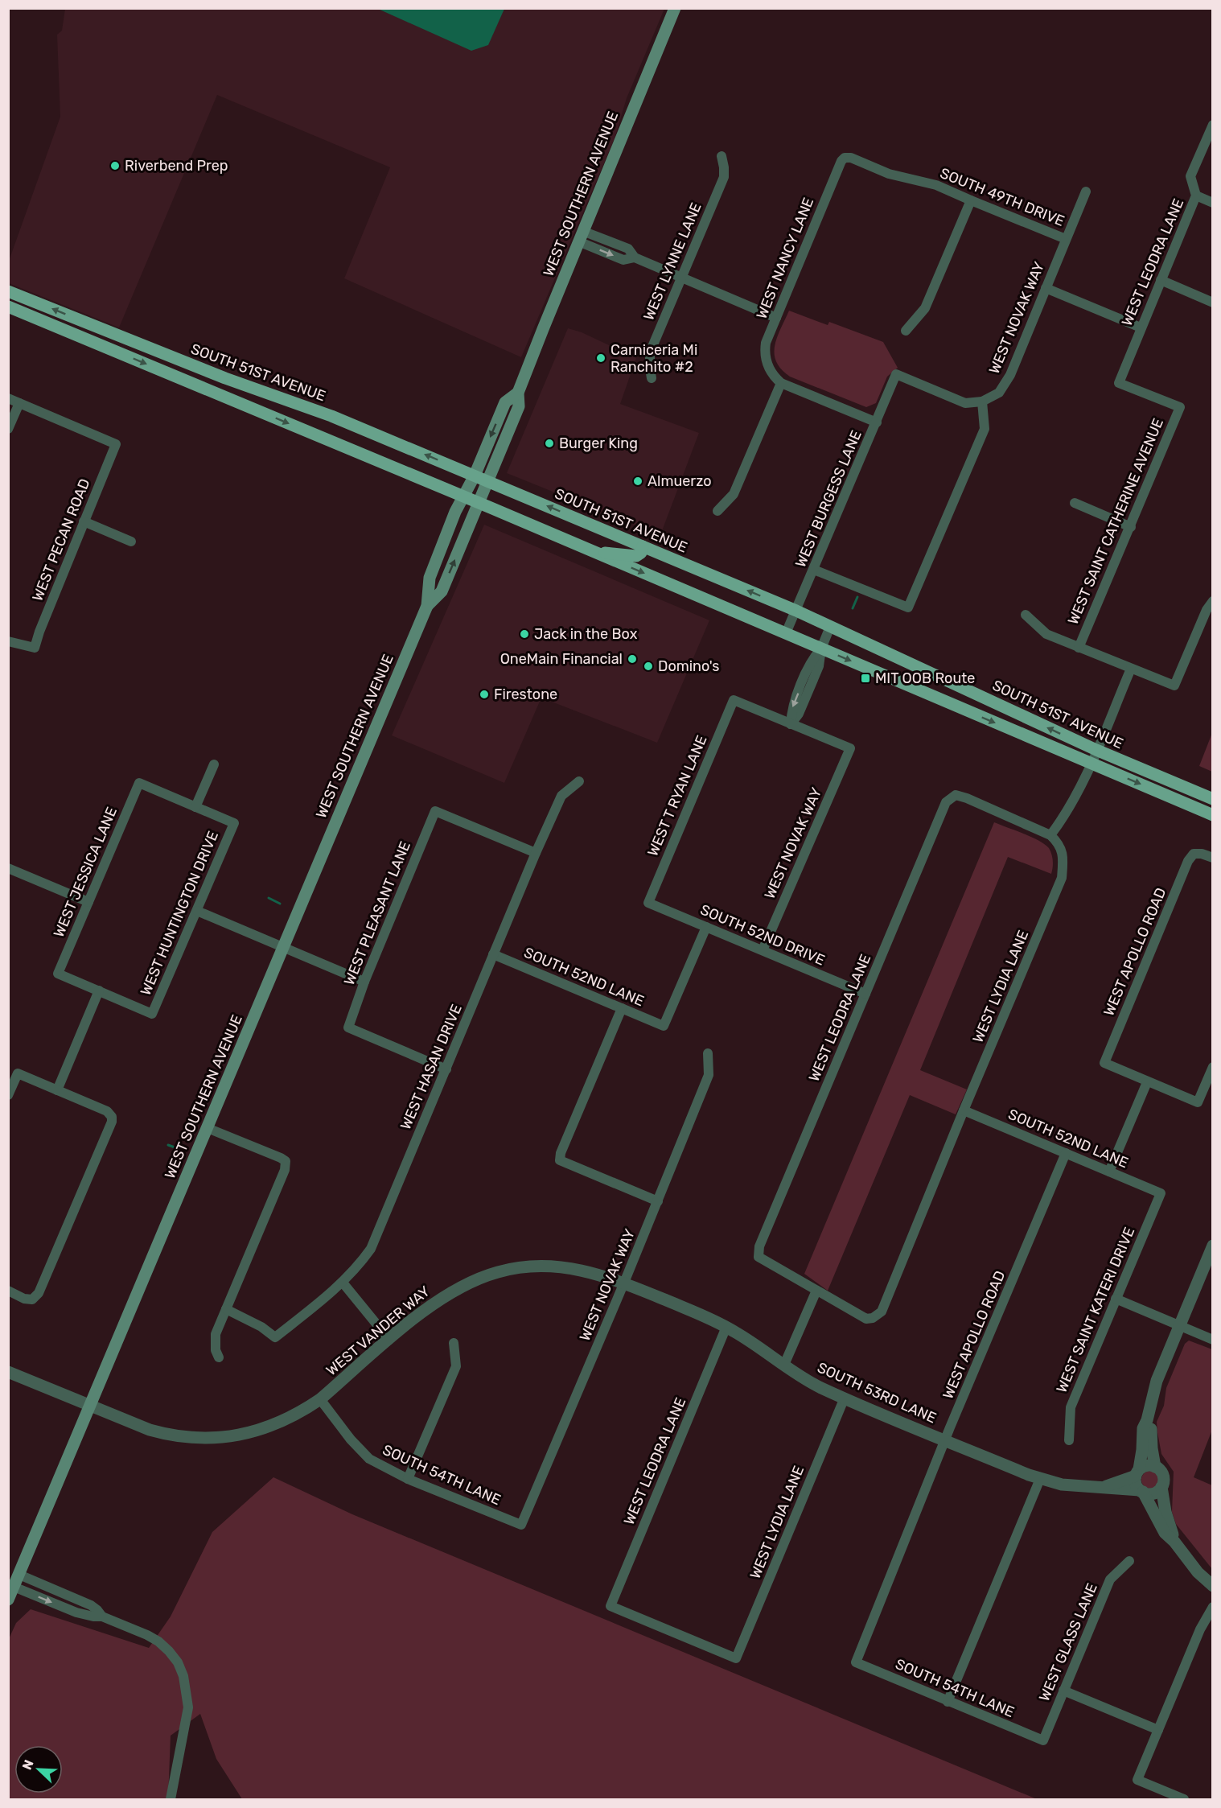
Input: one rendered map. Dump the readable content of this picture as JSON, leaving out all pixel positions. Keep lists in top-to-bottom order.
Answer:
{
  "streets": {
    "main road": ["WEST SOUTHERN AVENUE", "SOUTH 51ST AVENUE"],
    "street": [
      "SOUTH 49TH DRIVE",
      "WEST NANCY LANE",
      "WEST LYNNE LANE",
      "WEST LEODRA LANE",
      "WEST NOVAK WAY",
      "WEST BURGESS LANE",
      "WEST SAINT CATHERINE AVENUE",
      "WEST PECAN ROAD",
      "WEST T RYAN LANE",
      "WEST JESSICA LANE",
      "WEST HUNTINGTON DRIVE",
      "WEST PLEASANT LANE",
      "SOUTH 52ND DRIVE",
      "WEST APOLLO ROAD",
      "SOUTH 52ND LANE",
      "WEST LYDIA LANE",
      "WEST HASAN DRIVE",
      "WEST SAINT KATERI DRIVE",
      "WEST VANDER WAY",
      "SOUTH 53RD LANE",
      "SOUTH 54TH LANE",
      "WEST GLASS LANE"
    ]
  },
  "crossings": [
    ["WEST SOUTHERN AVENUE", "SOUTH 51ST AVENUE"],
    ["WEST SOUTHERN AVENUE", "WEST VANDER WAY"],
    ["SOUTH 49TH DRIVE", "WEST NANCY LANE"],
    ["SOUTH 49TH DRIVE", "WEST NOVAK WAY"],
    ["WEST LEODRA LANE", "WEST SAINT CATHERINE AVENUE"],
    ["WEST LEODRA LANE", "SOUTH 52ND DRIVE"],
    ["WEST LEODRA LANE", "WEST LYDIA LANE"],
    ["WEST LEODRA LANE", "SOUTH 53RD LANE"],
    ["WEST NOVAK WAY", "WEST BURGESS LANE"],
    ["WEST NOVAK WAY", "WEST T RYAN LANE"],
    ["WEST NOVAK WAY", "SOUTH 52ND DRIVE"],
    ["WEST NOVAK WAY", "WEST VANDER WAY"],
    ["WEST NOVAK WAY", "SOUTH 53RD LANE"],
    ["WEST NOVAK WAY", "SOUTH 54TH LANE"],
    ["SOUTH 51ST AVENUE", "WEST BURGESS LANE"],
    ["WEST T RYAN LANE", "SOUTH 52ND DRIVE"],
    ["WEST JESSICA LANE", "WEST HUNTINGTON DRIVE"],
    ["WEST PLEASANT LANE", "WEST HASAN DRIVE"],
    ["SOUTH 52ND DRIVE", "SOUTH 52ND LANE"],
    ["WEST APOLLO ROAD", "SOUTH 52ND LANE"],
    ["WEST APOLLO ROAD", "SOUTH 53RD LANE"],
    ["WEST APOLLO ROAD", "SOUTH 54TH LANE"],
    ["SOUTH 52ND LANE", "WEST LYDIA LANE"],
    ["SOUTH 52ND LANE", "WEST HASAN DRIVE"],
    ["SOUTH 52ND LANE", "WEST SAINT KATERI DRIVE"],
    ["WEST LYDIA LANE", "SOUTH 53RD LANE"],
    ["WEST VANDER WAY", "SOUTH 53RD LANE"],
    ["WEST VANDER WAY", "SOUTH 54TH LANE"],
    ["SOUTH 54TH LANE", "WEST GLASS LANE"]
  ],
  "places": {
    "other": [
      "Riverbend Prep",
      "Carniceria Mi Ranchito #2",
      "Burger King",
      "Almuerzo",
      "Jack in the Box",
      "OneMain Financial",
      "Domino's",
      "Firestone"
    ],
    "transit": ["MIT OOB Route"]
  },
  "north": "top left"
}
